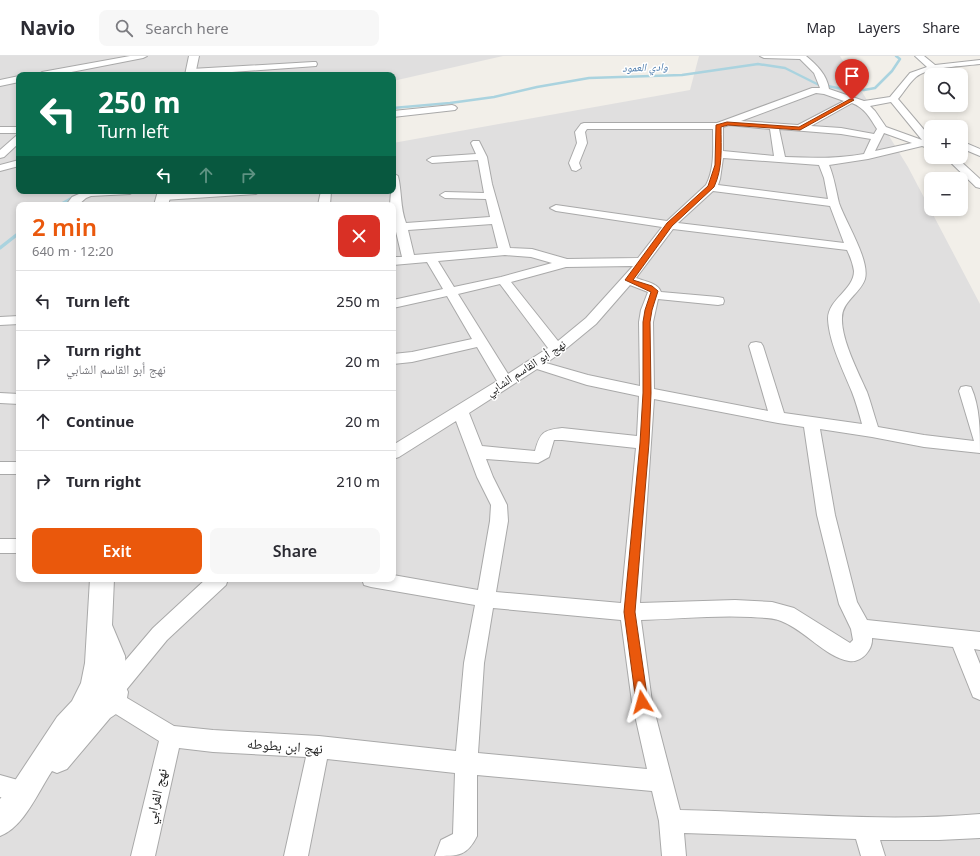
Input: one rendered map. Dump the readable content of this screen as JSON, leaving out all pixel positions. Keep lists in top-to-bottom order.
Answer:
{
  "streets": {
    "street": ["نهج أبو القاسم الشابي", "نهج ابن بطوطه", "نهج الفرابي"]
  },
  "crossings": [
    ["نهج ابن بطوطه", "نهج الفرابي"]
  ],
  "water": ["وادي العمود"],
  "page": {
    "header": "Navio",
    "search": "Search here",
    "nav": ["Map", "Layers", "Share"],
    "map_buttons": ["+", "−"],
    "turn": ["250 m", "Turn left"],
    "heading": ["2 min", "640 m · 12:20"],
    "list": [
      {
        "name": "Turn left",
        "value": "250 m"
      },
      {
        "name": "Turn right",
        "note": "نهج أبو القاسم الشابي",
        "value": "20 m"
      },
      {
        "name": "Continue",
        "value": "20 m"
      },
      {
        "name": "Turn right",
        "value": "210 m"
      }
    ],
    "buttons": ["Exit", "Share"]
  }
}
